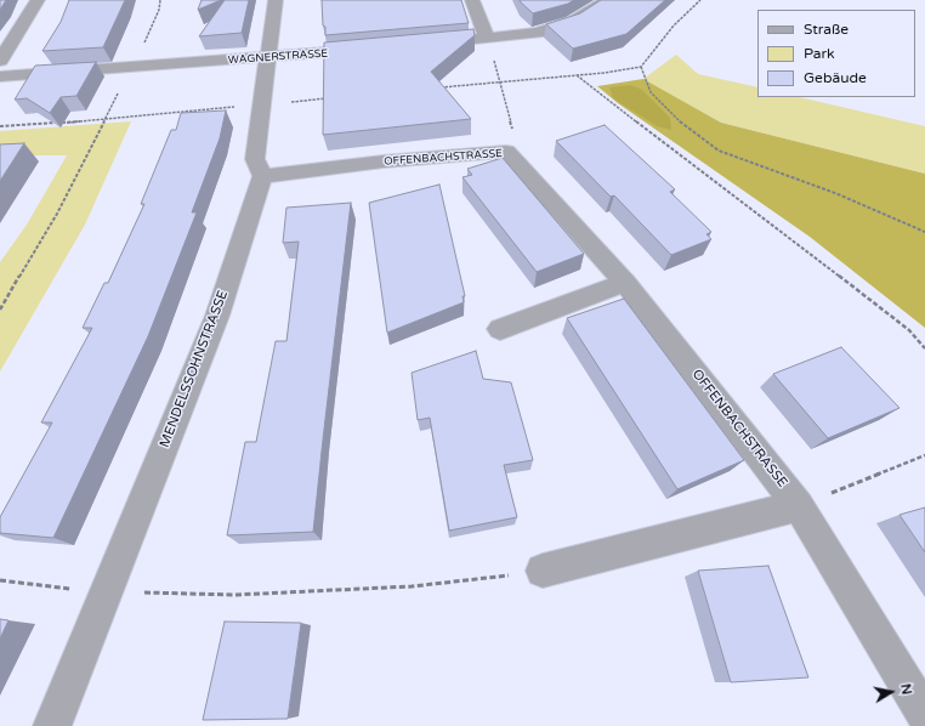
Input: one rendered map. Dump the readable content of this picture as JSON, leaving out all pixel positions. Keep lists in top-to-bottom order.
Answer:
{
  "streets": {
    "street": ["WAGNERSTRASSE", "OFFENBACHSTRASSE", "MENDELSSOHNSTRASSE"]
  },
  "crossings": [
    ["OFFENBACHSTRASSE", "MENDELSSOHNSTRASSE"]
  ],
  "legend": ["Straße", "Park", "Gebäude"],
  "north": "right"
}
